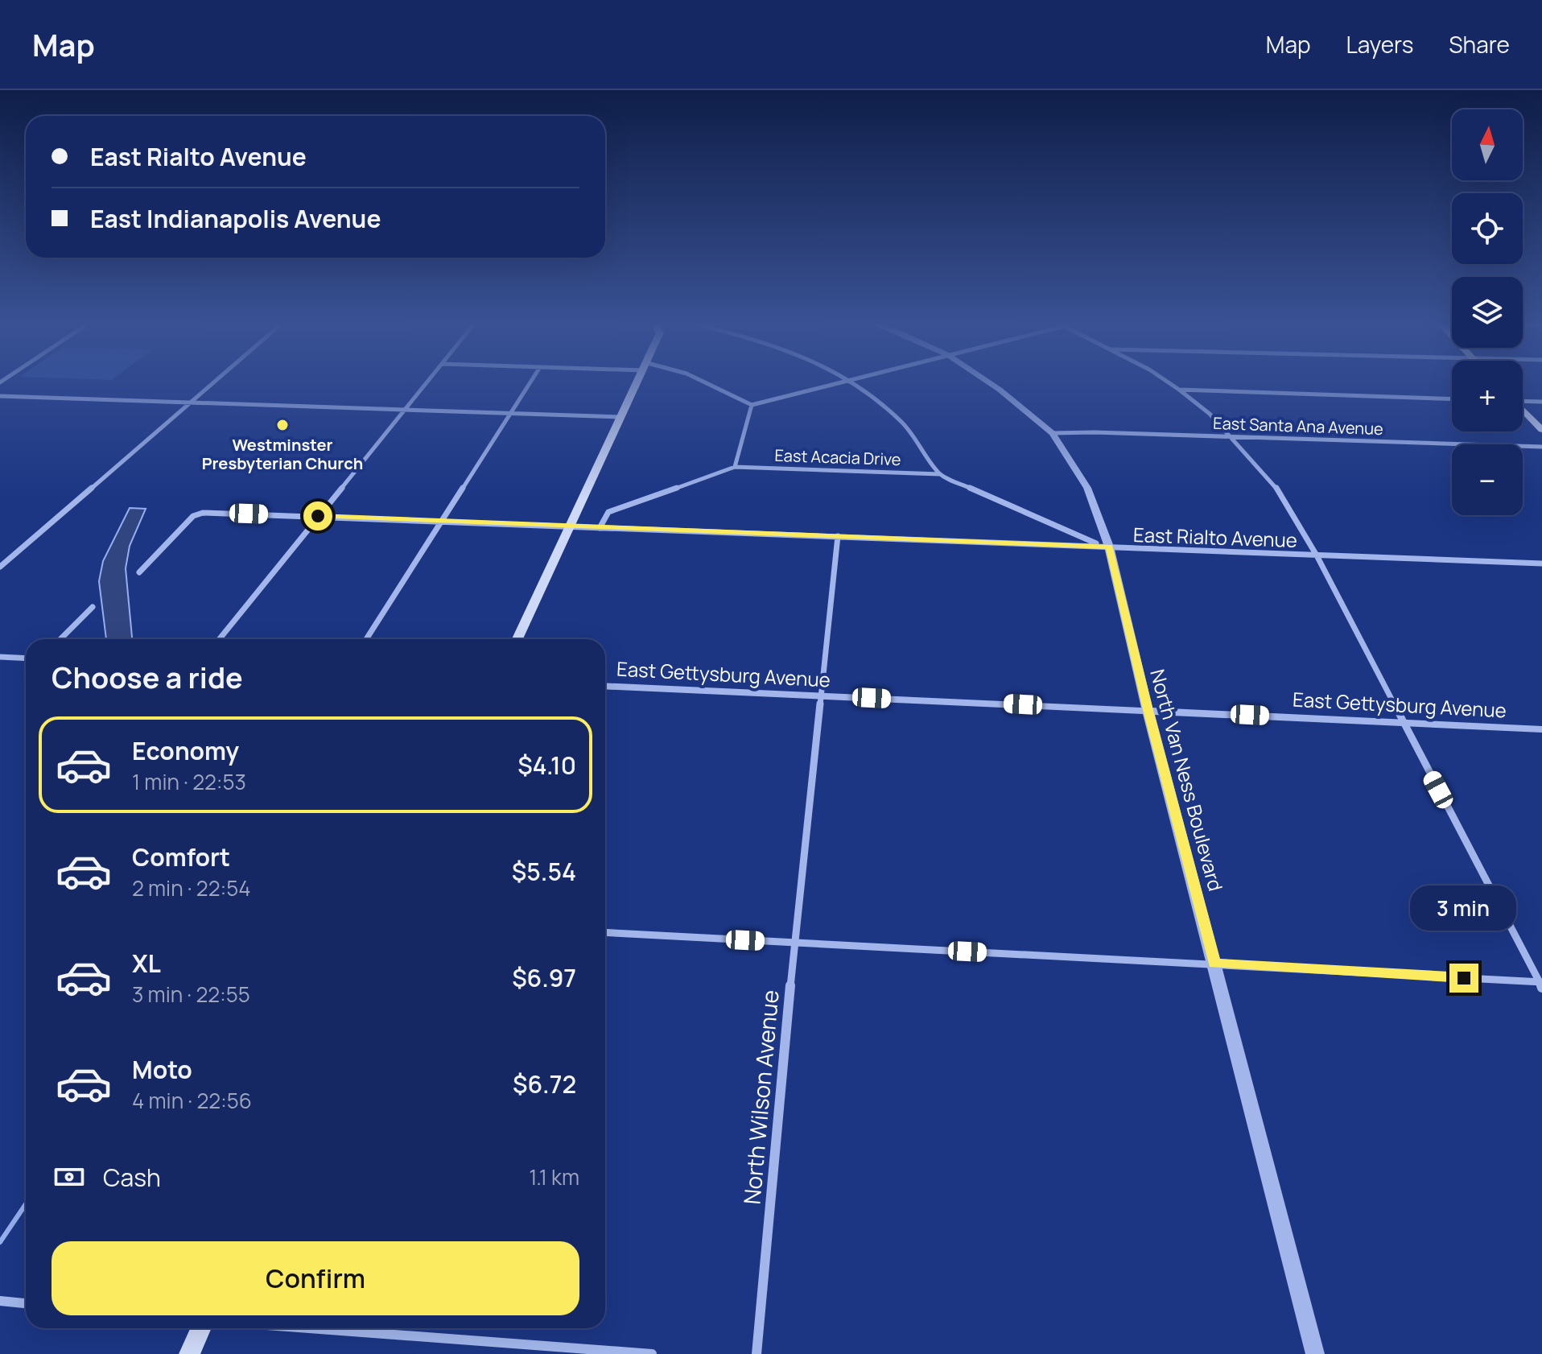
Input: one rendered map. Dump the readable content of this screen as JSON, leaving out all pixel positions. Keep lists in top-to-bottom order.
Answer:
{
  "streets": {
    "street": [
      "East Santa Ana Avenue",
      "East Acacia Drive",
      "East Rialto Avenue",
      "East Gettysburg Avenue",
      "North Van Ness Boulevard",
      "North Wilson Avenue"
    ]
  },
  "crossings": [
    ["East Santa Ana Avenue", "North Van Ness Boulevard"],
    ["East Rialto Avenue", "North Van Ness Boulevard"],
    ["East Rialto Avenue", "North Wilson Avenue"],
    ["East Gettysburg Avenue", "North Van Ness Boulevard"],
    ["East Gettysburg Avenue", "North Wilson Avenue"]
  ],
  "places": ["Westminster Presbyterian Church"],
  "north": "top",
  "page": {
    "header": "Map",
    "nav": ["Map", "Layers", "Share"],
    "map_buttons": ["+", "−"],
    "banner": ["East Rialto Avenue", "East Indianapolis Avenue"],
    "heading": "Choose a ride",
    "list": [
      {
        "name": "Economy",
        "note": "1 min · 22:53",
        "value": "$4.10"
      },
      {
        "name": "Comfort",
        "note": "2 min · 22:54",
        "value": "$5.54"
      },
      {
        "name": "XL",
        "note": "3 min · 22:55",
        "value": "$6.97"
      },
      {
        "name": "Moto",
        "note": "4 min · 22:56",
        "value": "$6.72"
      }
    ],
    "bubble": "3 min",
    "pay": ["Cash", "1.1 km"],
    "buttons": "Confirm"
  }
}
